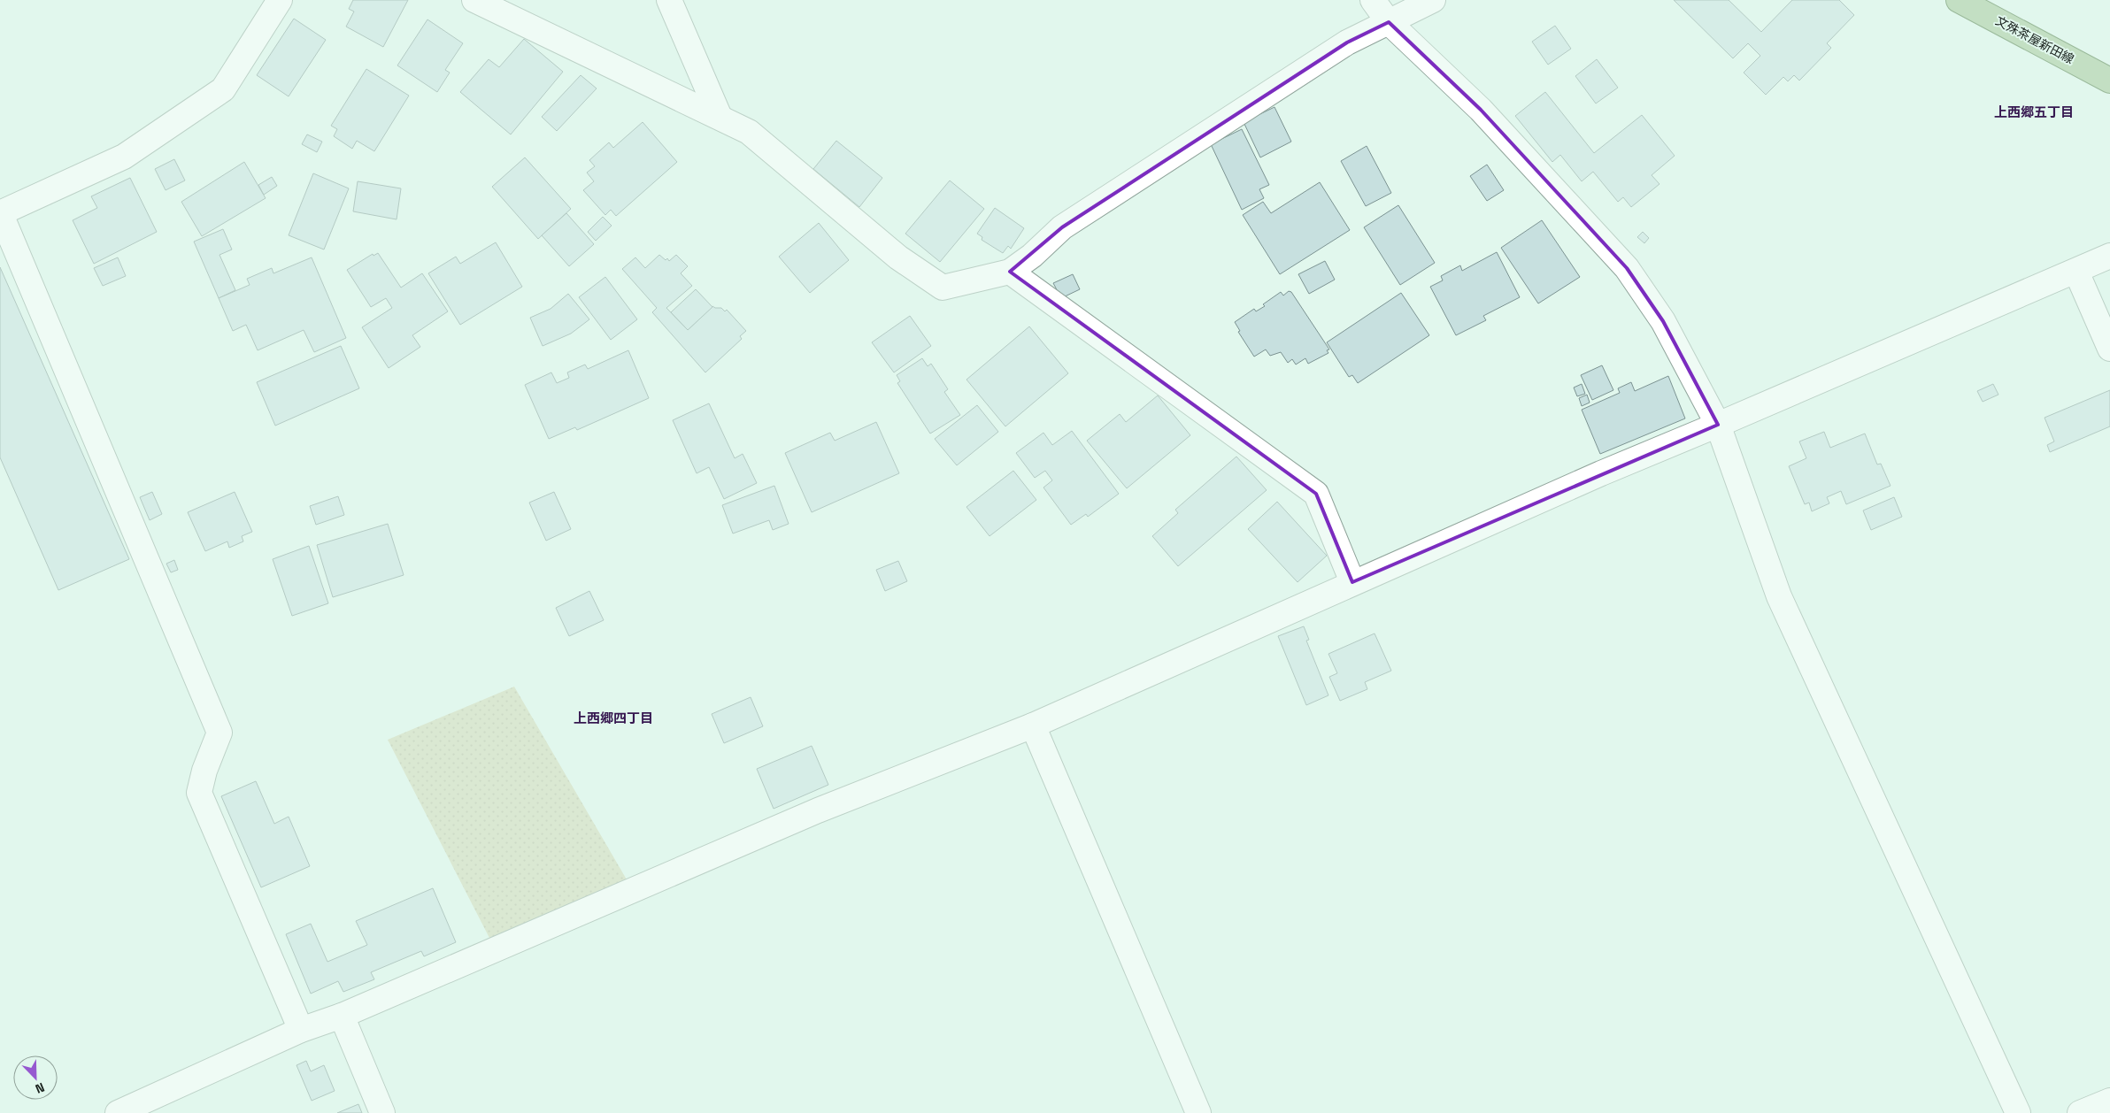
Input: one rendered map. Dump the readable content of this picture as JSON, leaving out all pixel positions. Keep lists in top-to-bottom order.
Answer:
{
  "streets": {
    "main road": ["文殊茶屋新田線"]
  },
  "districts": ["上西郷五丁目", "上西郷四丁目"],
  "north": "bottom right"
}
